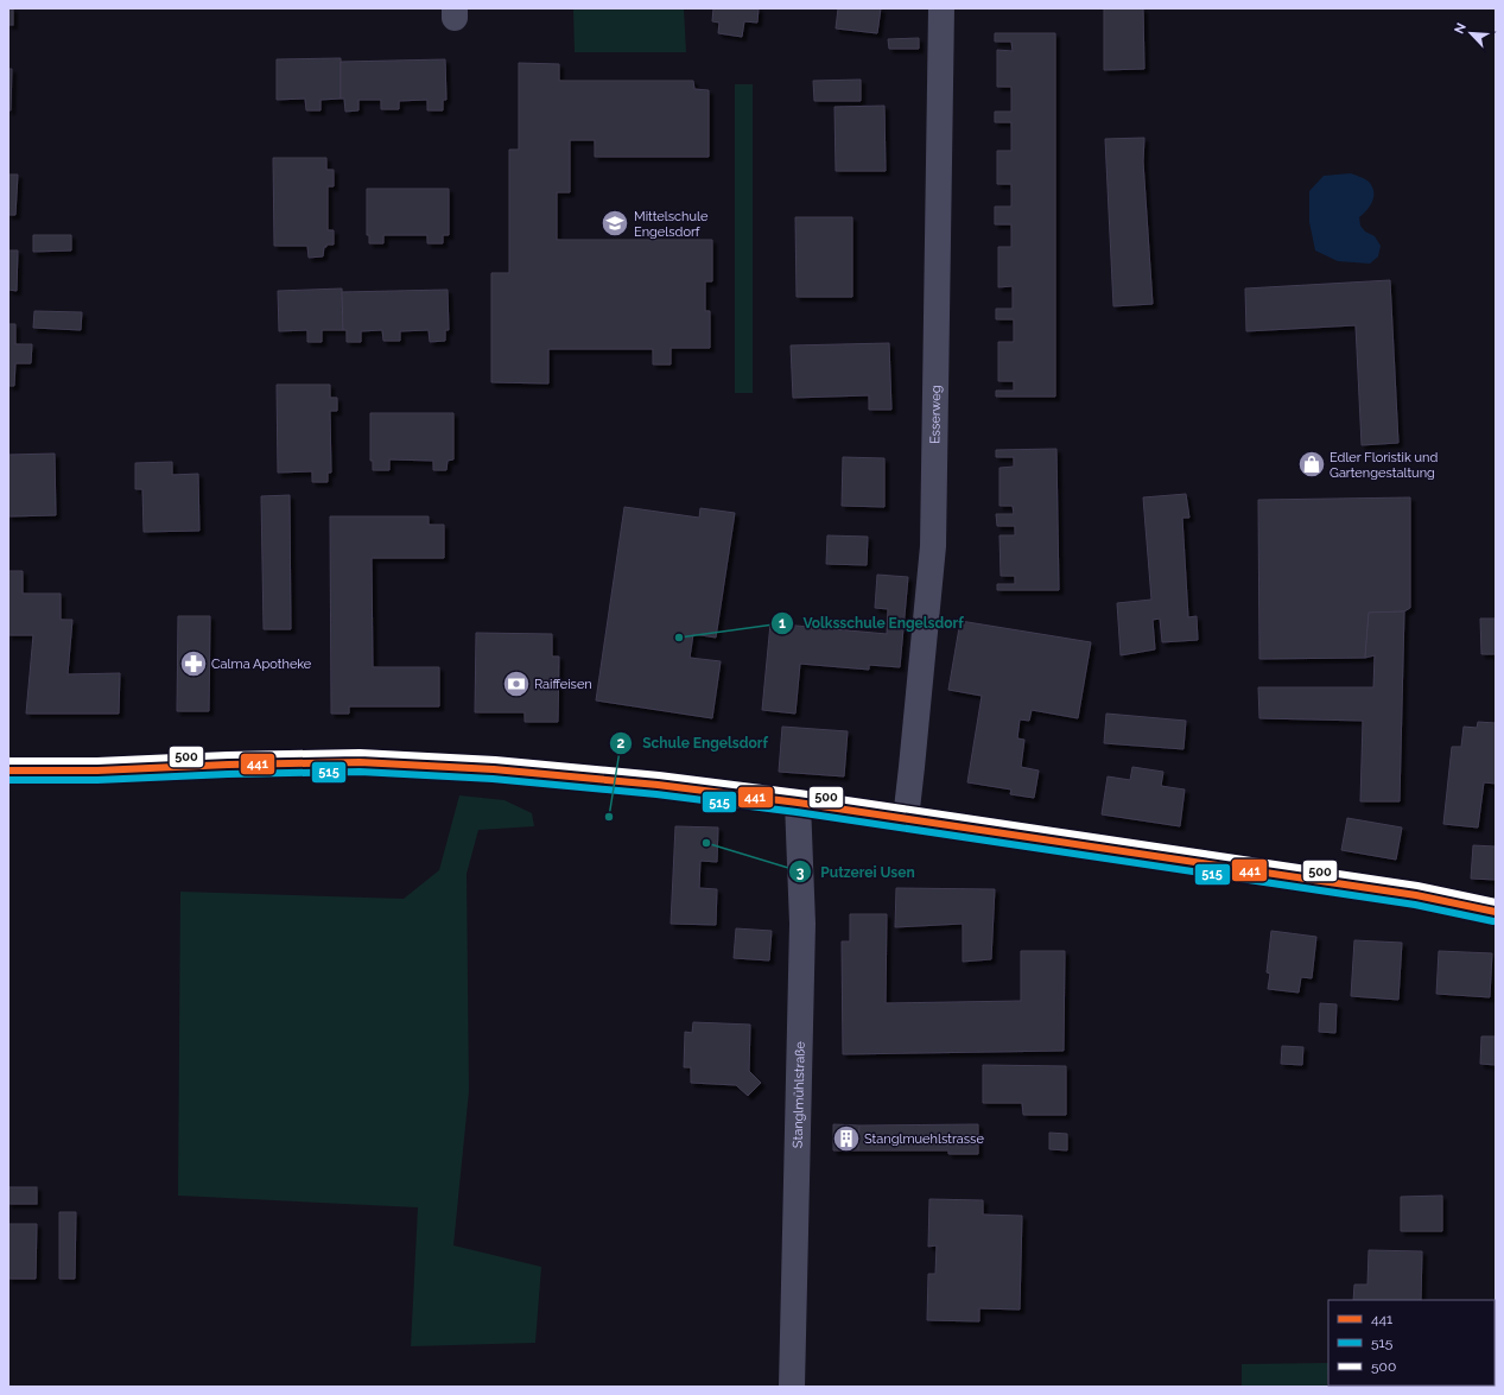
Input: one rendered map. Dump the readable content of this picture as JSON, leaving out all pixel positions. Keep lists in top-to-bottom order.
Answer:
{
  "streets": {
    "street": ["Esserweg", "Stanglmühlstraße"]
  },
  "places": {
    "school or university": ["Mittelschule Engelsdorf"],
    "shop": ["Edler Floristik und Gartengestaltung"],
    "other": ["Volksschule Engelsdorf", "Schule Engelsdorf", "Putzerei Usen"],
    "pharmacy": ["Calma Apotheke"],
    "bank": ["Raiffeisen"],
    "building": ["Stanglmuehlstrasse"]
  },
  "lines": ["transit line 500", "transit line 441", "transit line 515"],
  "legend": ["441", "515", "500"],
  "north": "top left"
}
